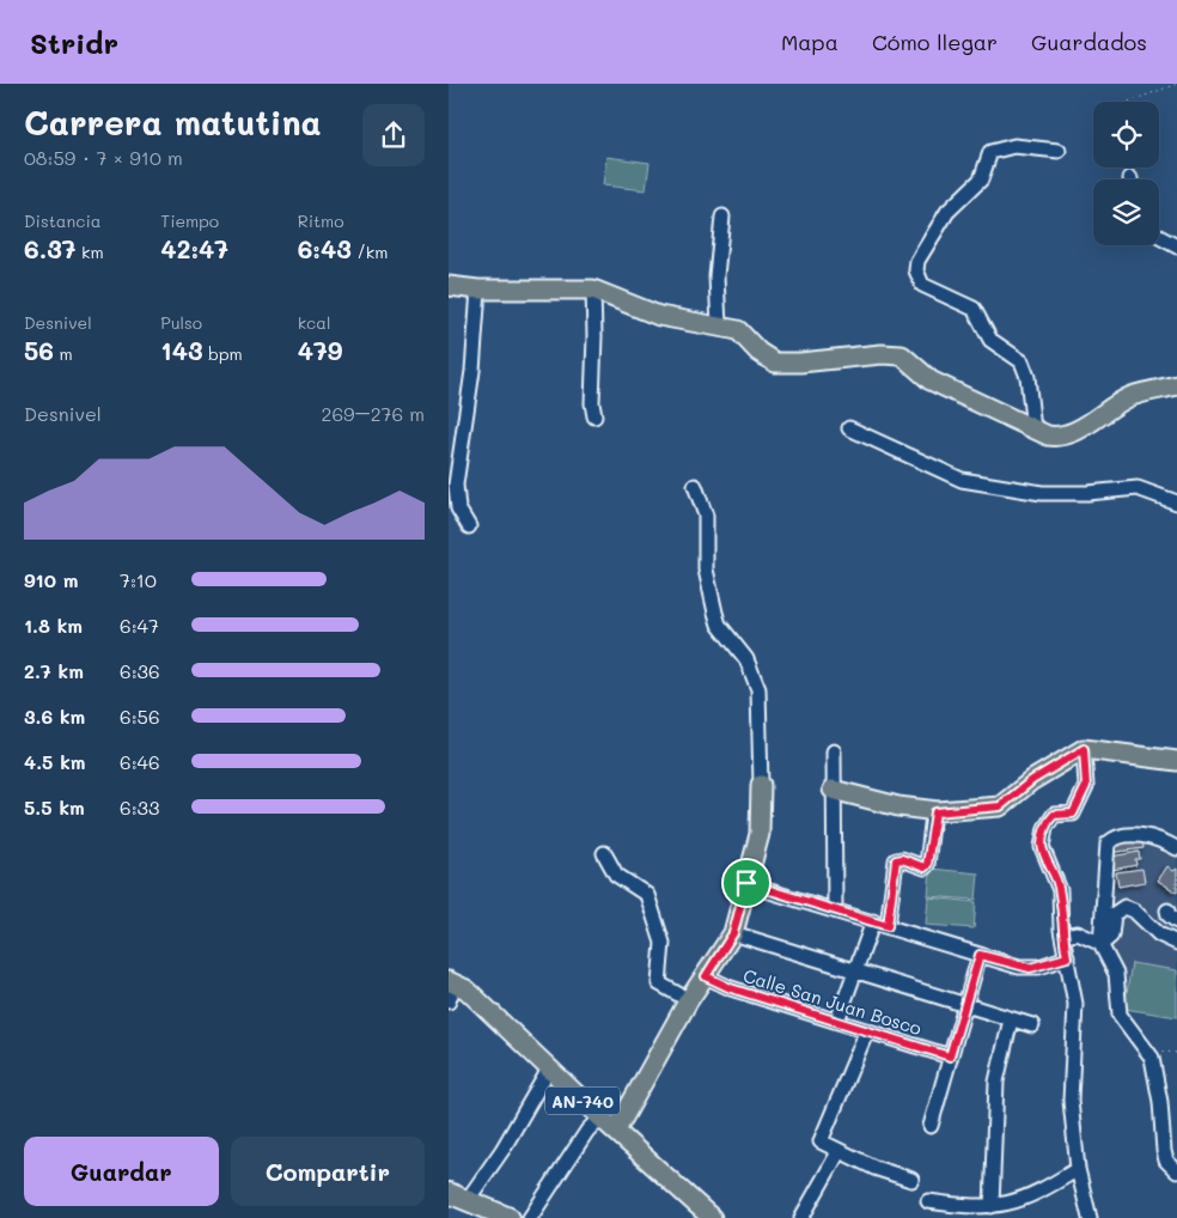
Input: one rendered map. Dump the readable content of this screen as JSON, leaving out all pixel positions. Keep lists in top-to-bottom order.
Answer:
{
  "streets": {
    "main road": ["AN-740"],
    "street": ["Calle San Juan Bosco"]
  },
  "page": {
    "header": "Stridr",
    "nav": ["Mapa", "Cómo llegar", "Guardados"],
    "heading": ["Carrera matutina", "08:59 · 7 × 910 m"],
    "stats": [
      ["Distancia", "6.37 km"],
      ["Tiempo", "42:47"],
      ["Ritmo", "6:43 /km"],
      ["Desnivel", "56 m"],
      ["Pulso", "143 bpm"],
      ["kcal", "479"]
    ],
    "chart": ["Desnivel", "269–276 m"],
    "list": [
      {
        "name": "910 m",
        "note": "7:10"
      },
      {
        "name": "1.8 km",
        "note": "6:47"
      },
      {
        "name": "2.7 km",
        "note": "6:36"
      },
      {
        "name": "3.6 km",
        "note": "6:56"
      },
      {
        "name": "4.5 km",
        "note": "6:46"
      },
      {
        "name": "5.5 km",
        "note": "6:33"
      }
    ],
    "buttons": ["Guardar", "Compartir"]
  }
}
